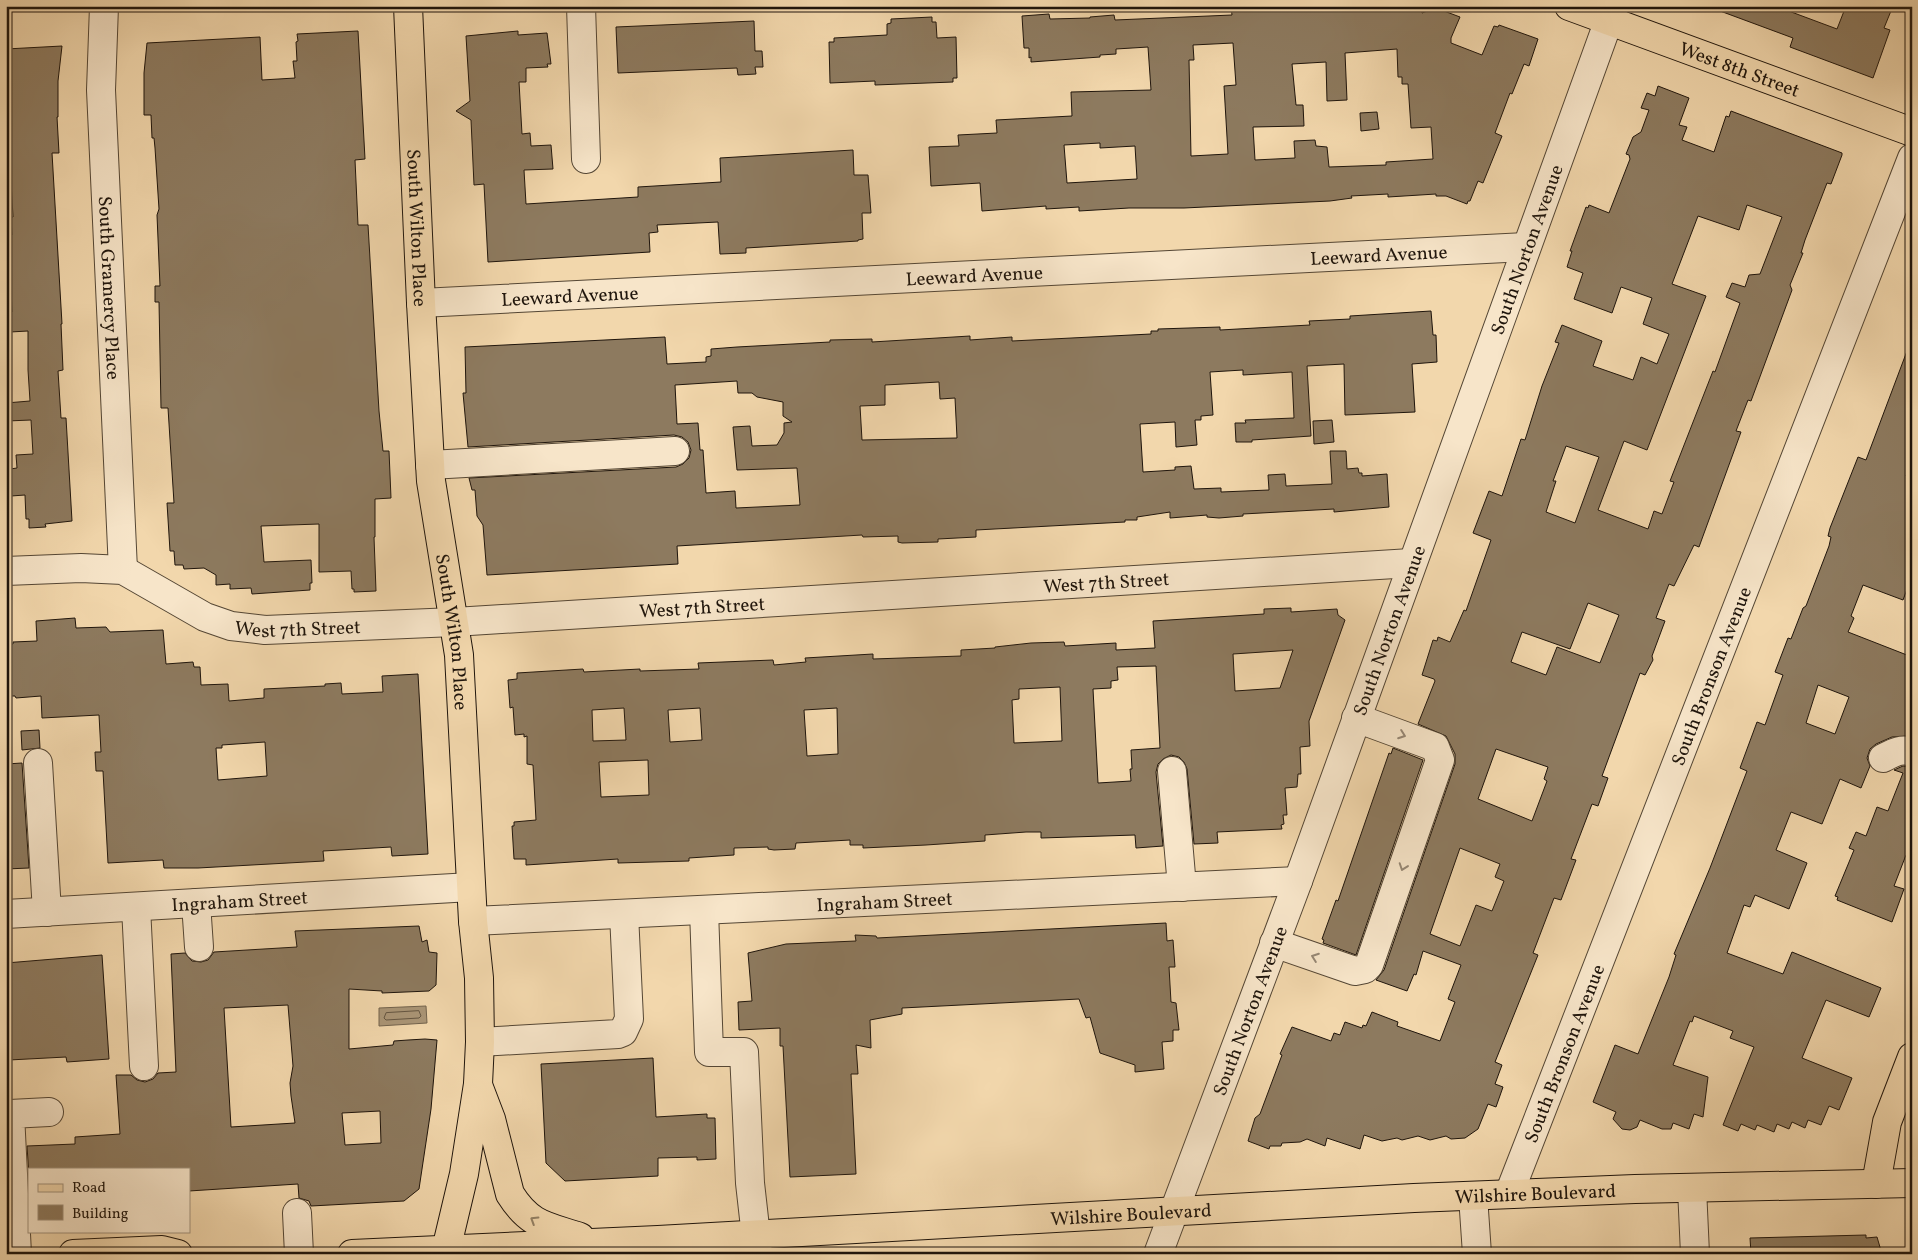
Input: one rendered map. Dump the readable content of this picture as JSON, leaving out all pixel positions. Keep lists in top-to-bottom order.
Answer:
{
  "streets": {
    "main road": ["West 8th Street", "South Wilton Place", "Wilshire Boulevard"],
    "street": [
      "South Norton Avenue",
      "Leeward Avenue",
      "South Gramercy Place",
      "West 7th Street",
      "South Bronson Avenue",
      "Ingraham Street"
    ]
  },
  "crossings": [
    ["West 8th Street", "South Norton Avenue"],
    ["South Wilton Place", "Leeward Avenue"],
    ["South Wilton Place", "West 7th Street"],
    ["South Wilton Place", "Ingraham Street"],
    ["South Wilton Place", "Wilshire Boulevard"],
    ["South Norton Avenue", "Leeward Avenue"],
    ["South Norton Avenue", "West 7th Street"],
    ["South Norton Avenue", "Ingraham Street"],
    ["South Norton Avenue", "Wilshire Boulevard"],
    ["South Gramercy Place", "West 7th Street"],
    ["South Bronson Avenue", "Wilshire Boulevard"]
  ],
  "legend": ["Road", "Building"]
}
